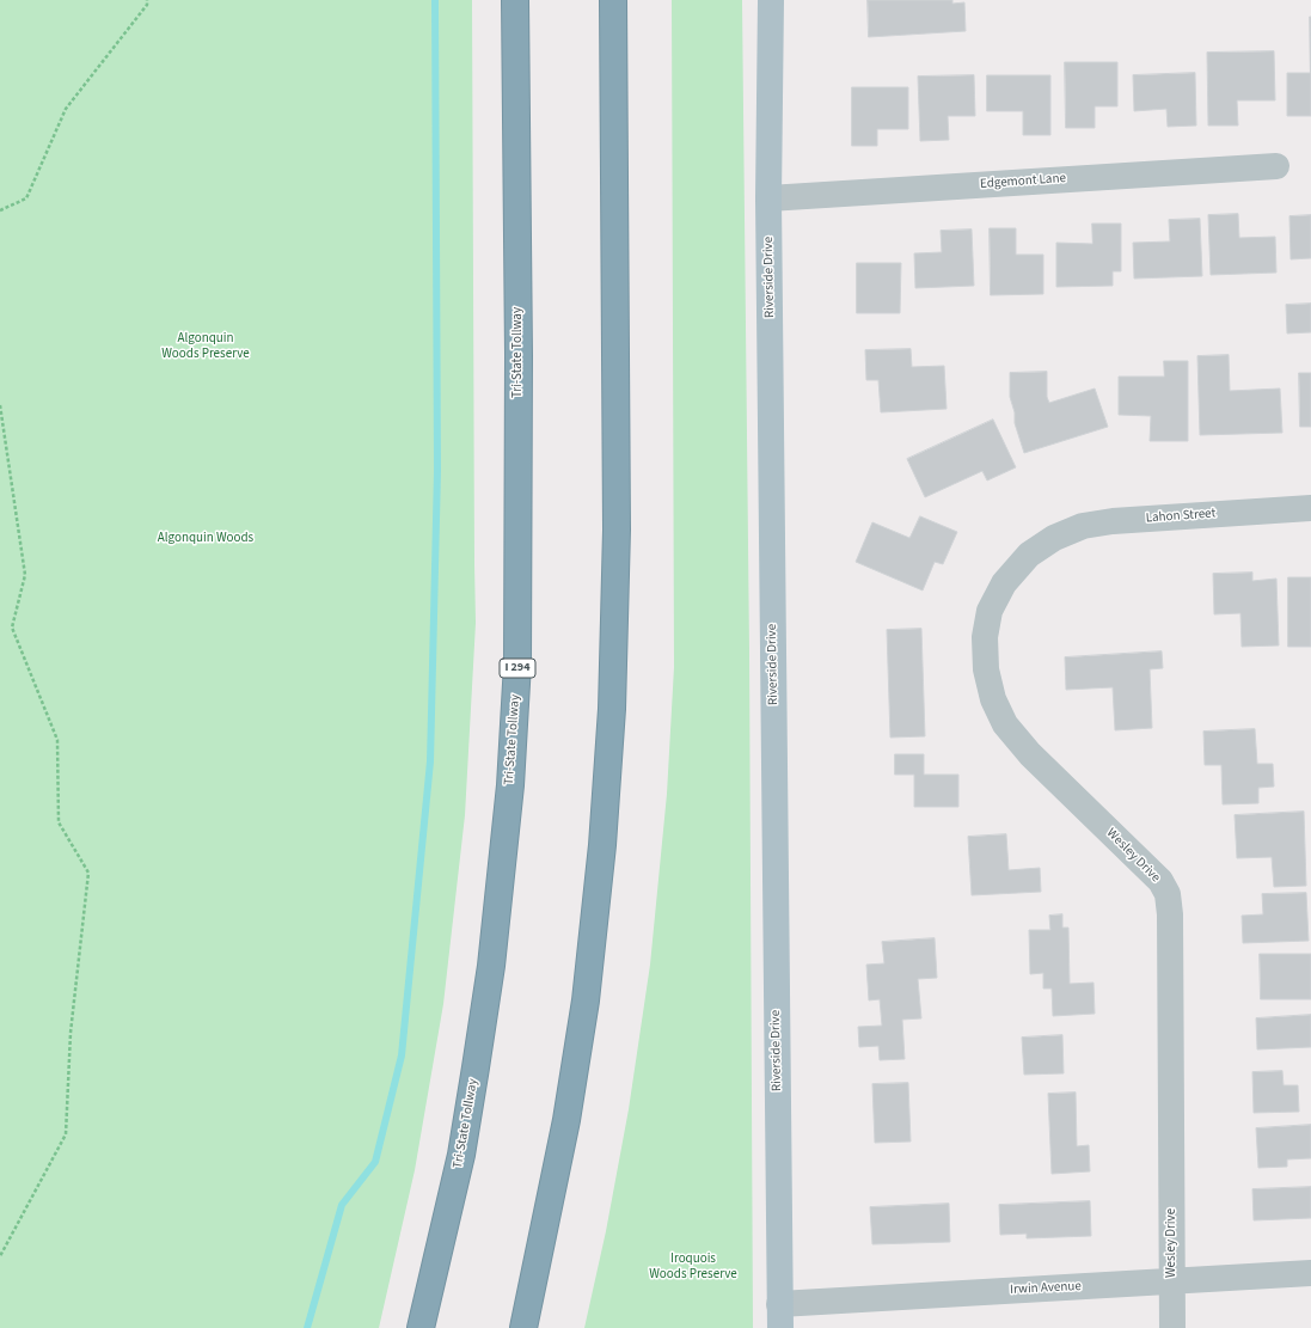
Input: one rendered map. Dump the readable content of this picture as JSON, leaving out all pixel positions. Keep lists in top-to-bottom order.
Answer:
{
  "streets": {
    "highway": ["Tri-State Tollway", "I 294"],
    "main road": ["Riverside Drive"],
    "street": [
      "Edgemont Lane",
      "Lahon Street",
      "Wesley Drive",
      "Irwin Avenue"
    ]
  },
  "crossings": [
    ["Edgemont Lane", "Riverside Drive"],
    ["Riverside Drive", "Irwin Avenue"],
    ["Lahon Street", "Wesley Drive"],
    ["Wesley Drive", "Irwin Avenue"]
  ],
  "parks": ["Algonquin Woods Preserve", "Algonquin Woods", "Iroquois Woods Preserve"]
}
